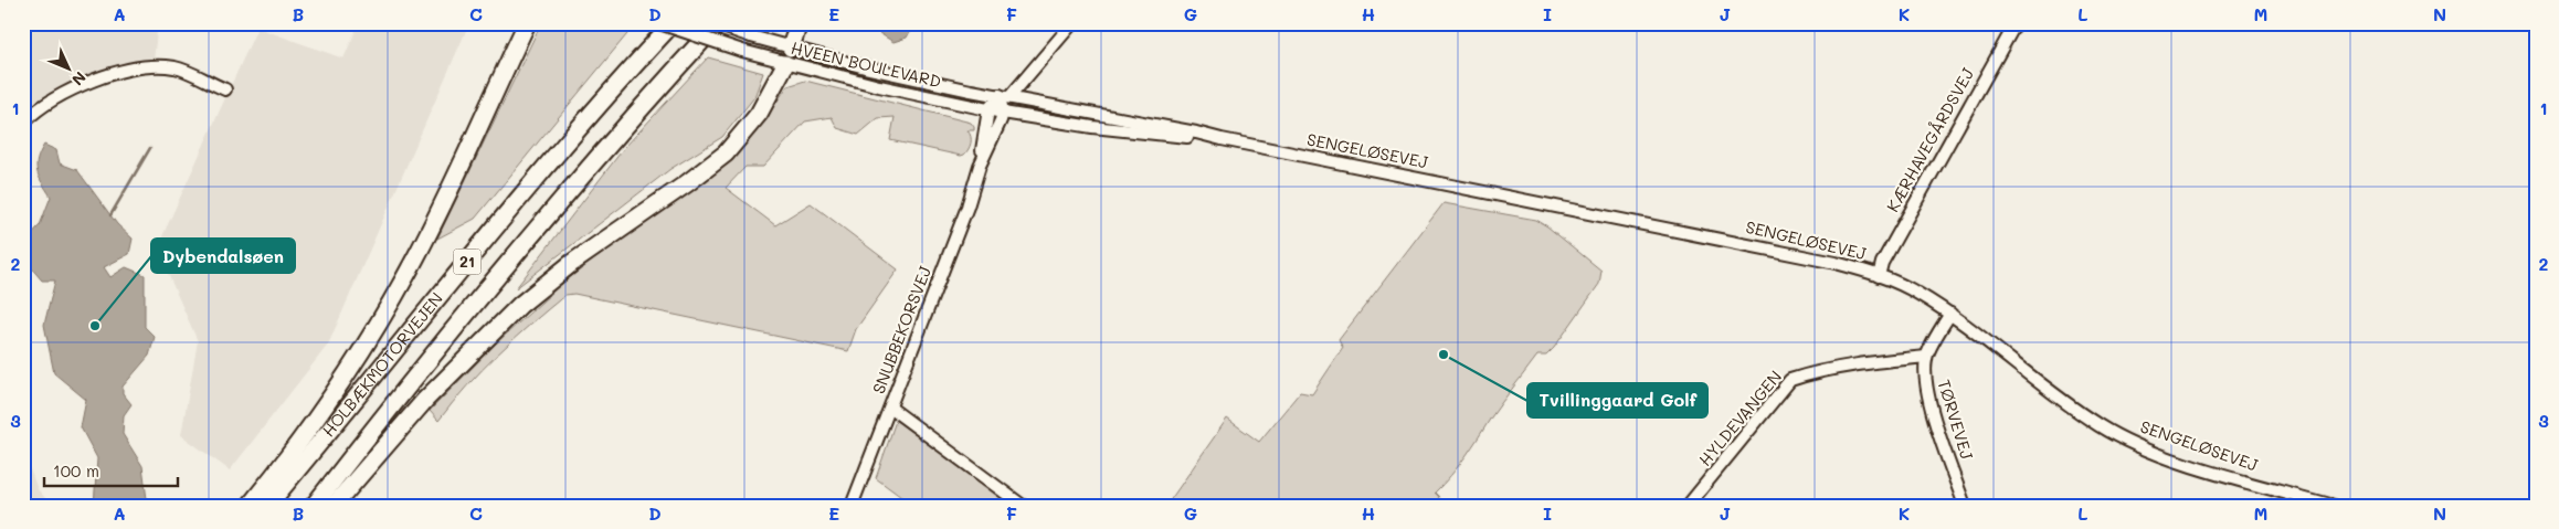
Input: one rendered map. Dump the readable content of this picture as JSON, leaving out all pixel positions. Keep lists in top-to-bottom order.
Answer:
{
  "streets": {
    "highway": ["21", "HOLBÆKMOTORVEJEN"],
    "street": [
      "HVEEN BOULEVARD",
      "KÆRHAVEGÅRDSVEJ",
      "SENGELØSEVEJ",
      "SNUBBEKORSVEJ",
      "HYLDEVANGEN",
      "TØRVEVEJ"
    ]
  },
  "crossings": [
    ["HVEEN BOULEVARD", "SENGELØSEVEJ"],
    ["HVEEN BOULEVARD", "SNUBBEKORSVEJ"],
    ["KÆRHAVEGÅRDSVEJ", "SENGELØSEVEJ"],
    ["SENGELØSEVEJ", "SNUBBEKORSVEJ"],
    ["SENGELØSEVEJ", "TØRVEVEJ"],
    ["HYLDEVANGEN", "TØRVEVEJ"]
  ],
  "places": ["Dybendalsøen", "Tvillinggaard Golf"],
  "scale_bar": "100 m",
  "north": "bottom right",
  "grid": {
    "columns": [
      "A",
      "B",
      "C",
      "D",
      "E",
      "F",
      "G",
      "H",
      "I",
      "J",
      "K",
      "L",
      "M",
      "N"
    ],
    "rows": ["1", "2", "3"]
  }
}
